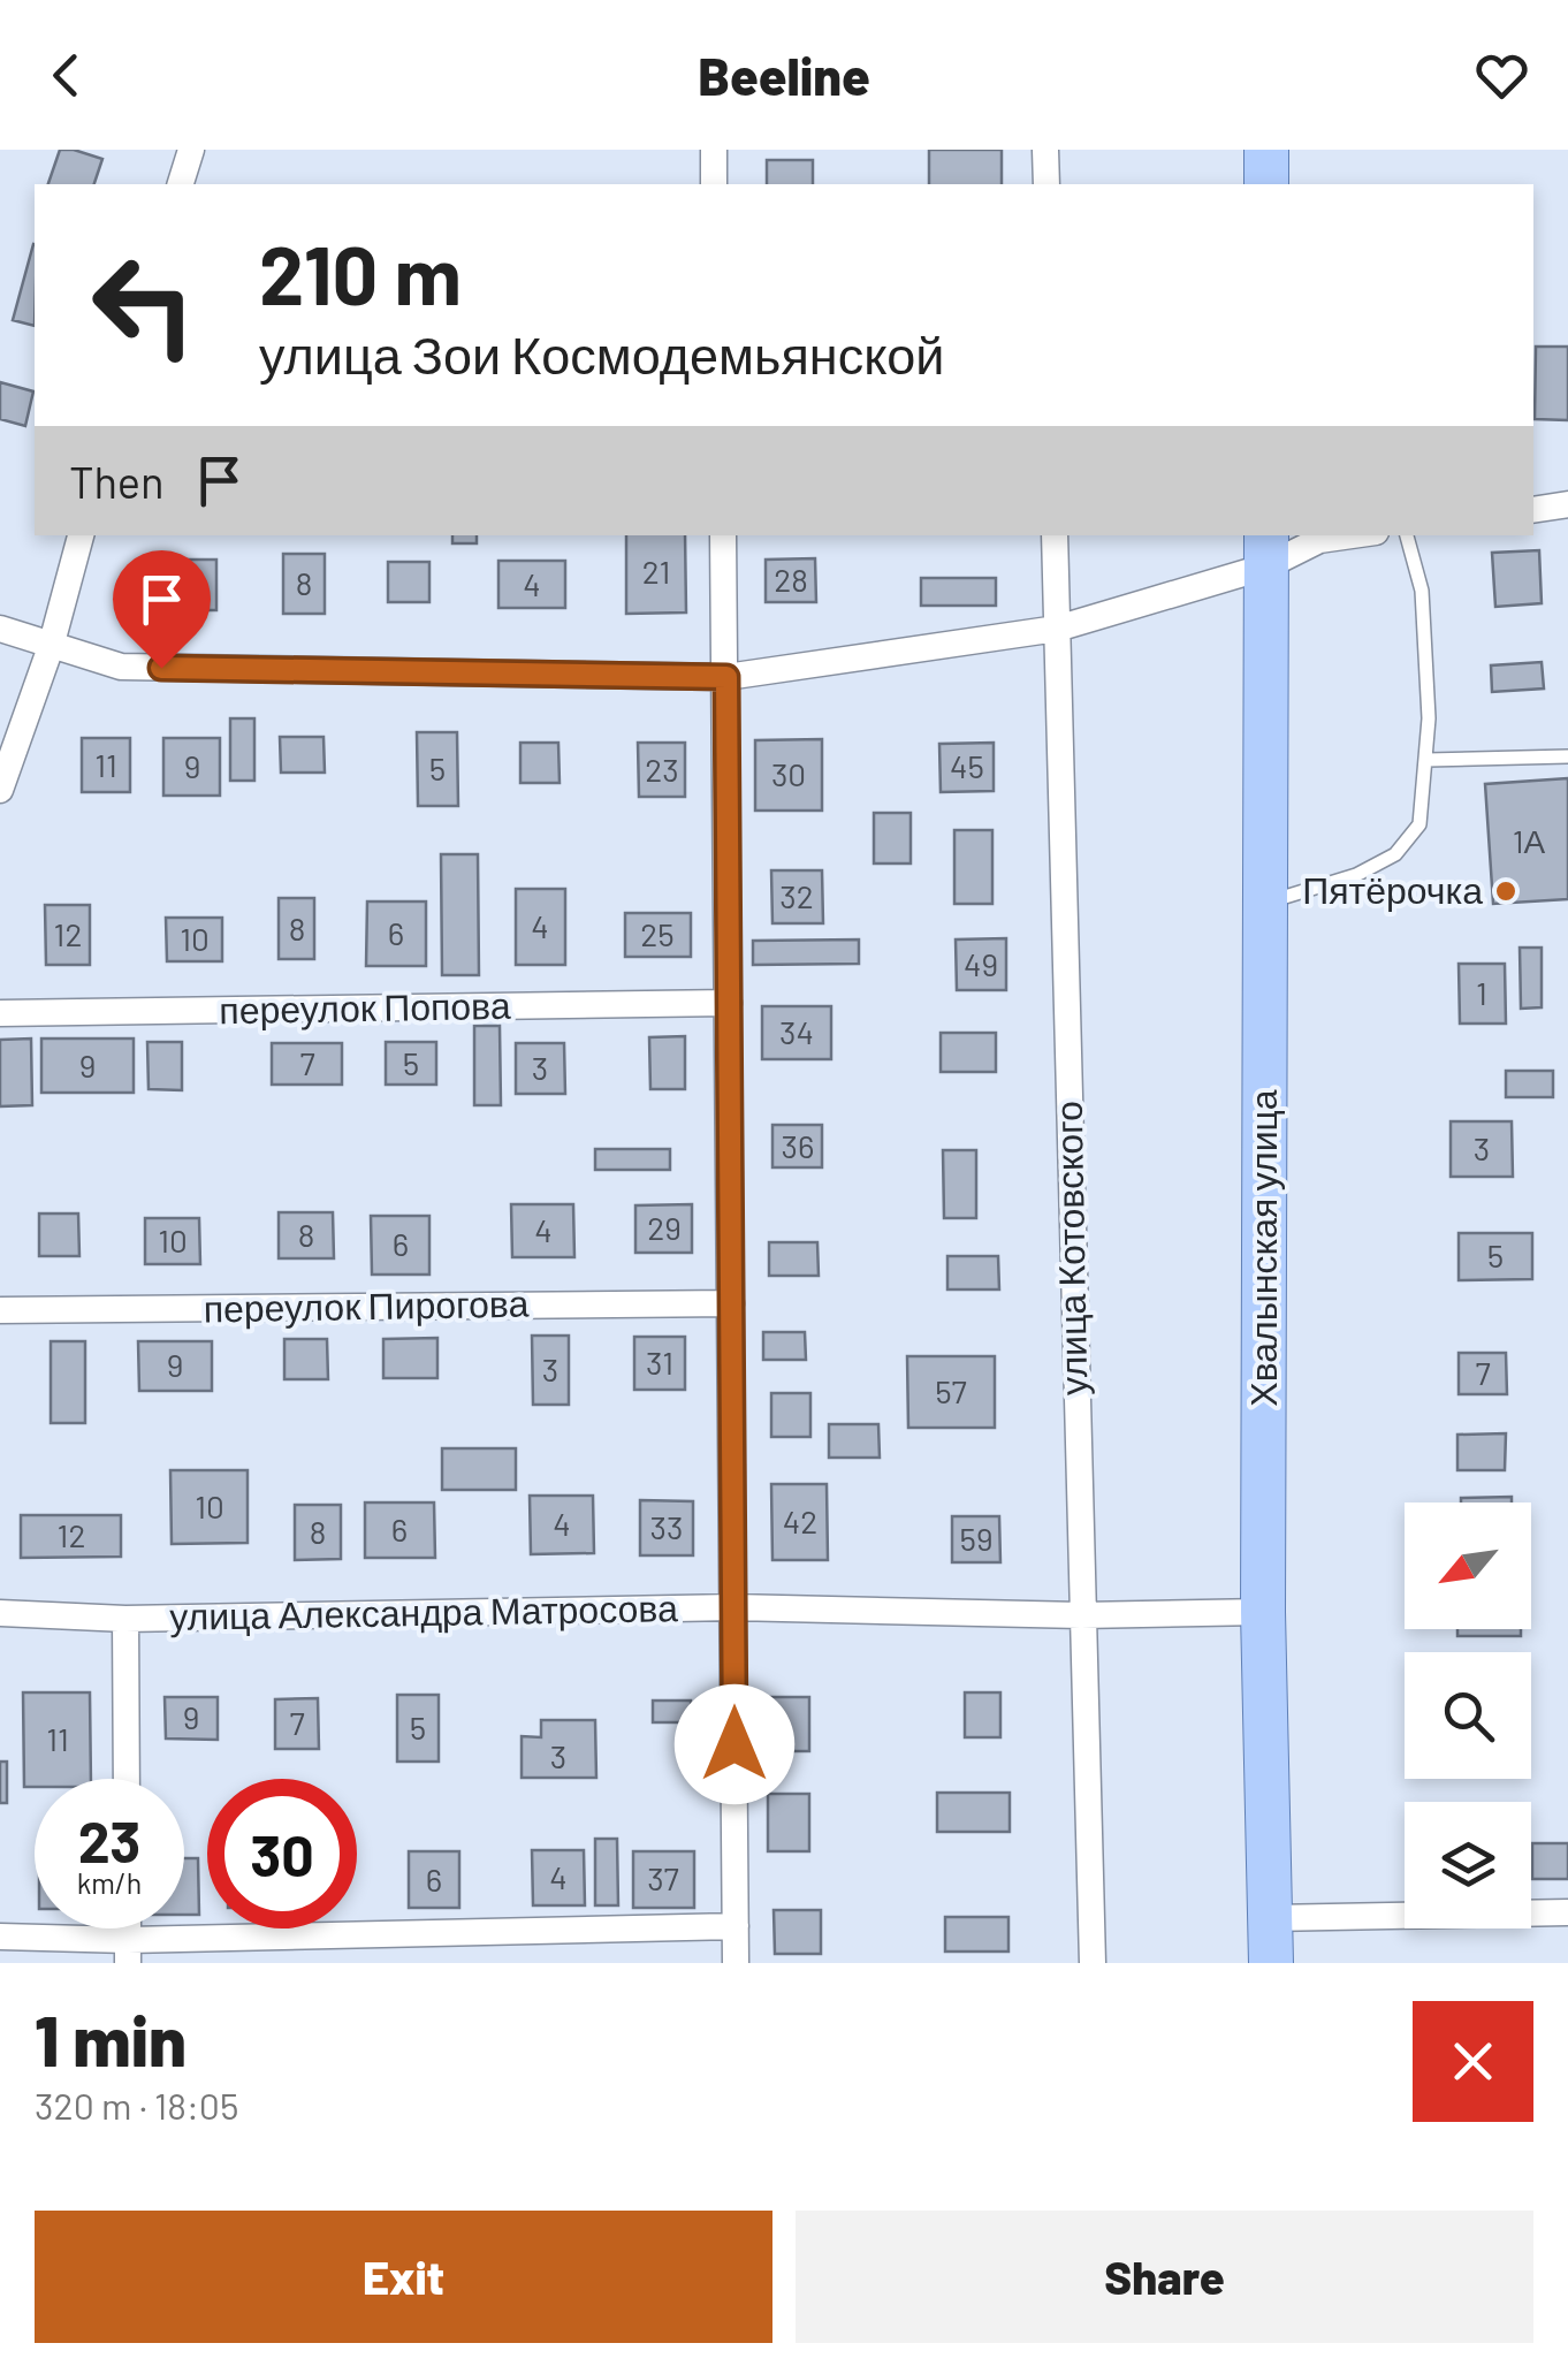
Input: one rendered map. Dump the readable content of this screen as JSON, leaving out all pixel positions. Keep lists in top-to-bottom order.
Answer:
{
  "streets": {
    "main road": ["Хвалынская улица"],
    "street": [
      "переулок Попова",
      "улица Котовского",
      "переулок Пирогова",
      "улица Александра Матросова"
    ]
  },
  "crossings": [
    ["улица Котовского", "улица Александра Матросова"],
    ["Хвалынская улица", "улица Александра Матросова"]
  ],
  "places": ["Пятёрочка"],
  "house_numbers": [
    "21",
    "28",
    "8",
    "4",
    "11",
    "9",
    "45",
    "5",
    "23",
    "30",
    "1А",
    "32",
    "4",
    "8",
    "6",
    "12",
    "25",
    "10",
    "49",
    "1",
    "34",
    "7",
    "5",
    "9",
    "3",
    "36",
    "3",
    "29",
    "4",
    "8",
    "10",
    "6",
    "5",
    "31",
    "9",
    "3",
    "7",
    "57",
    "10",
    "42",
    "4",
    "33",
    "6",
    "8",
    "12",
    "59",
    "9",
    "7",
    "5",
    "11",
    "3",
    "4",
    "37",
    "6"
  ],
  "north": "bottom left",
  "page": {
    "header": "Beeline",
    "turn": ["210 m", "улица Зои Космодемьянской"],
    "then": "Then",
    "speed": "23 km/h",
    "limit": "30",
    "heading": ["1 min", "320 m · 18:05"],
    "buttons": ["Exit", "Share"]
  }
}
